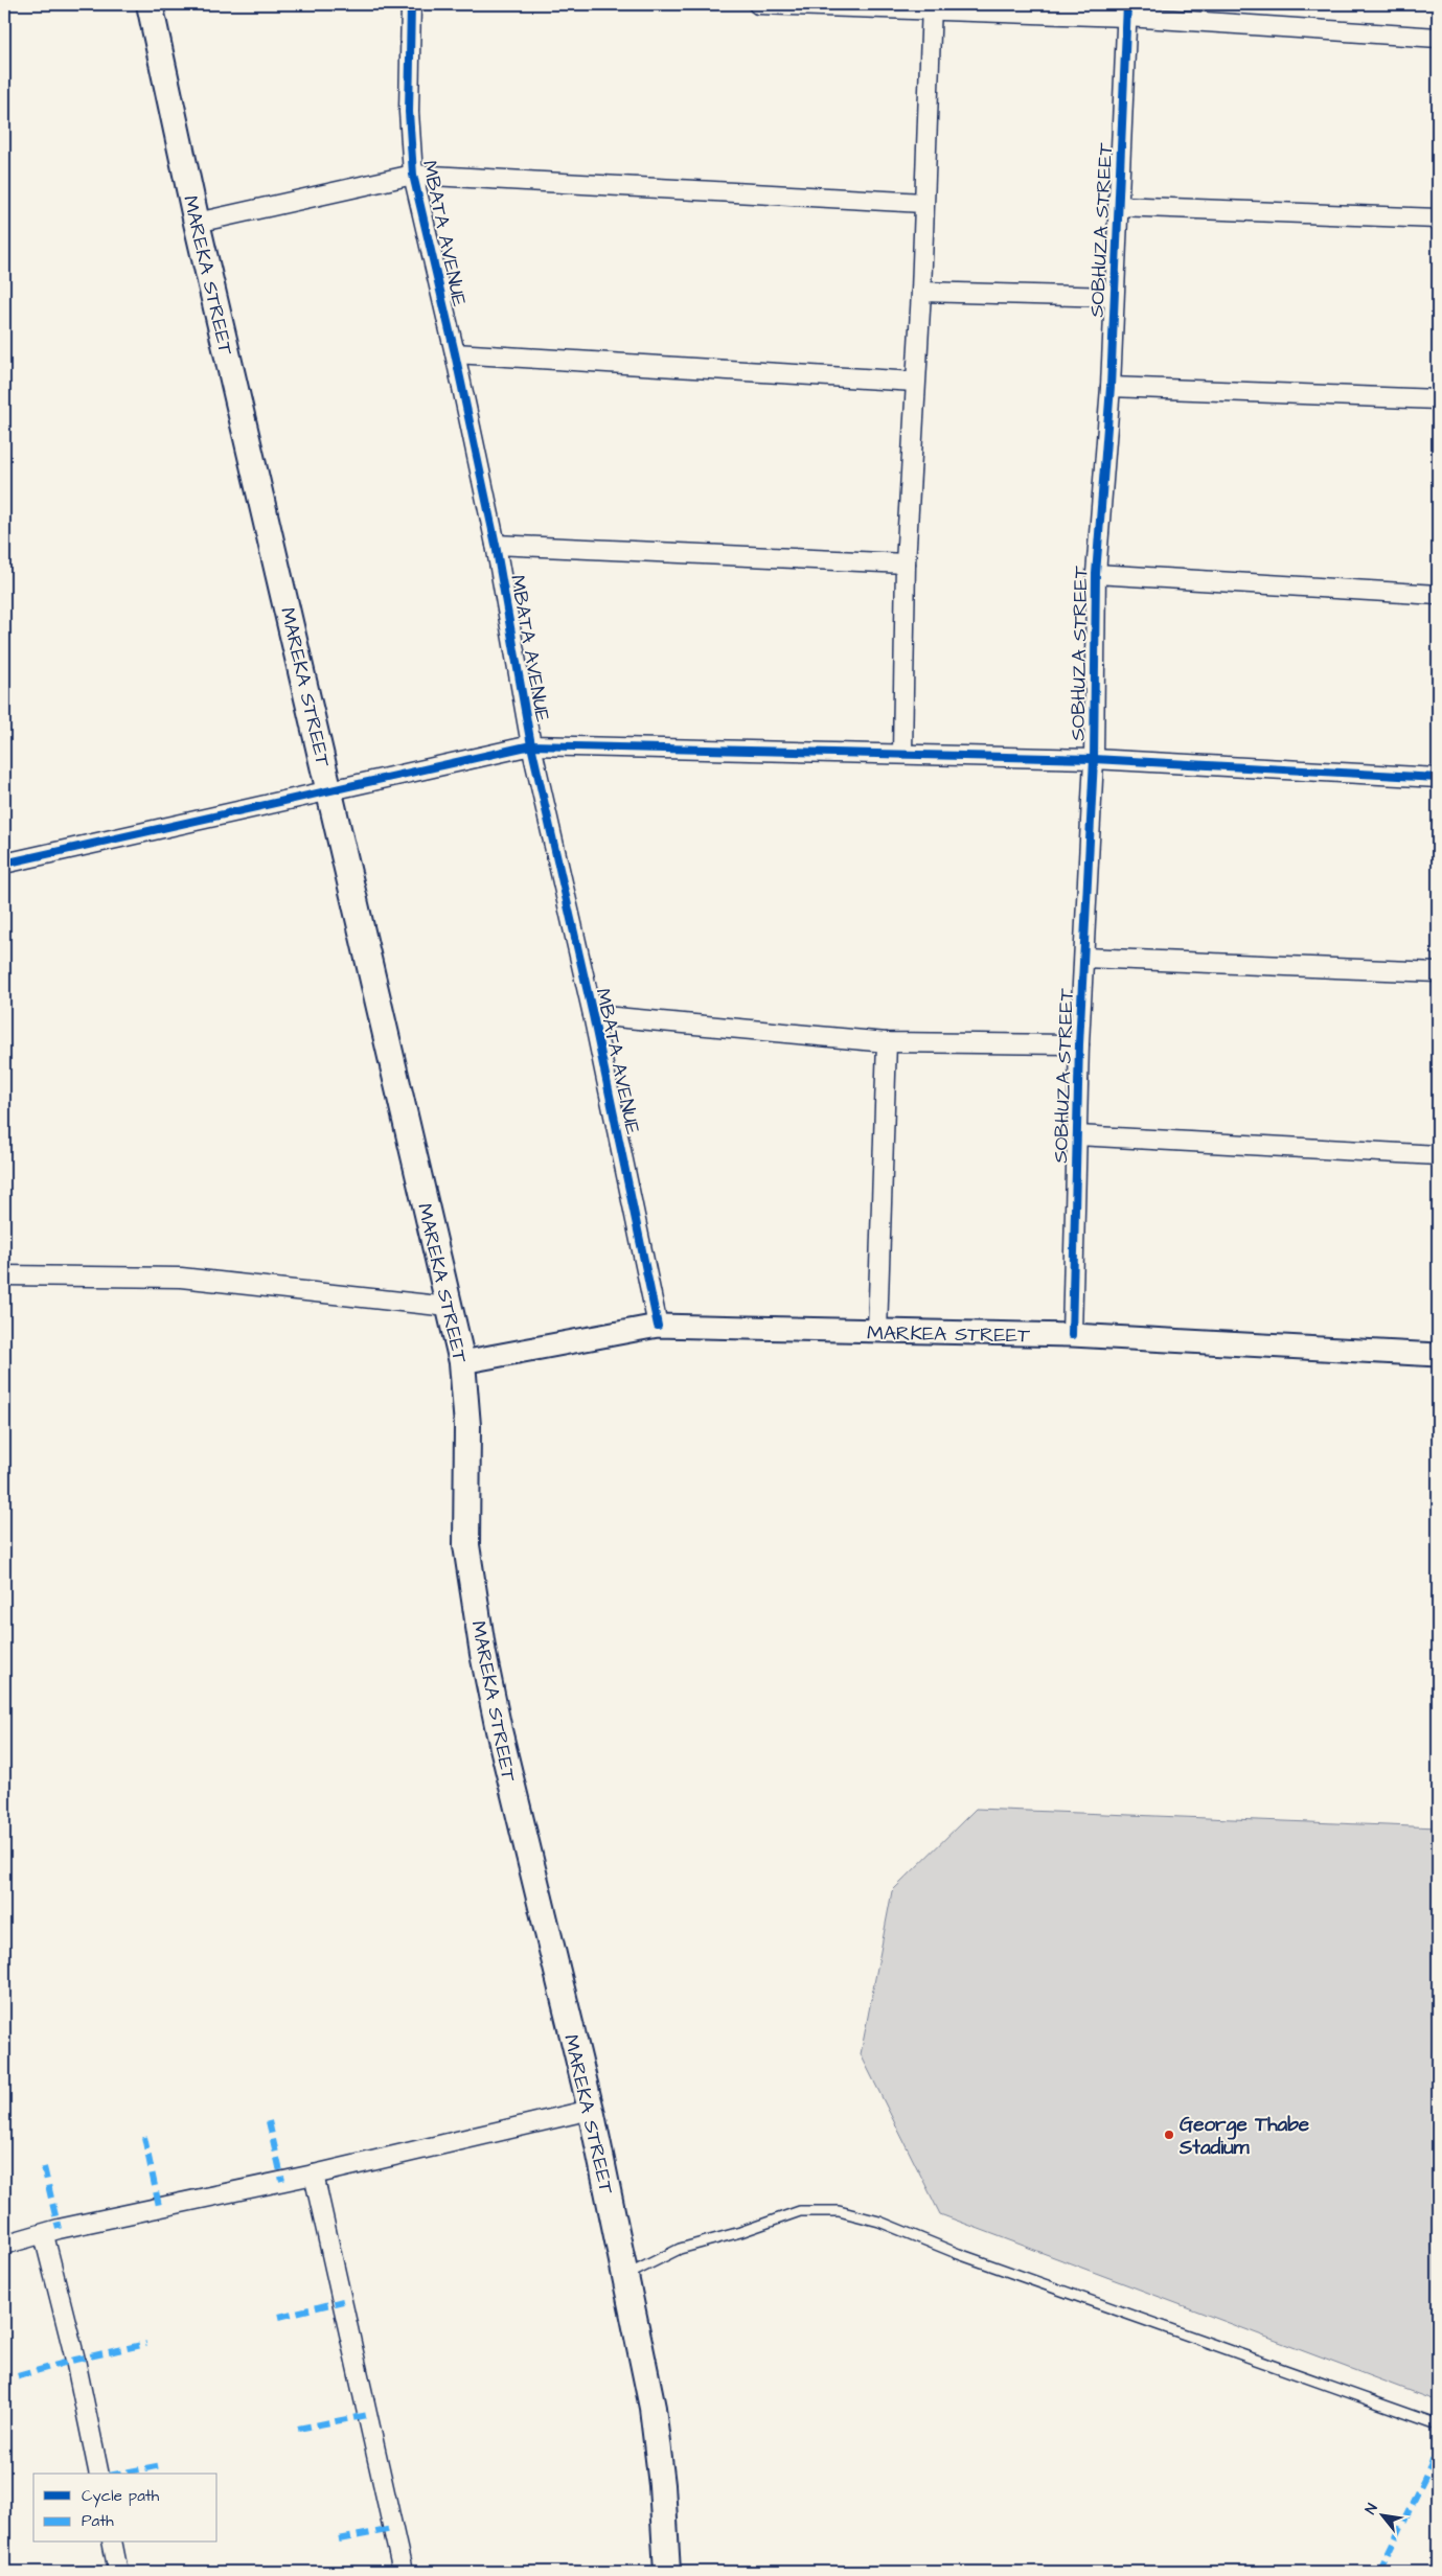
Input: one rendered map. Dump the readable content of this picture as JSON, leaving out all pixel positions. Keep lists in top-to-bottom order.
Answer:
{
  "streets": {
    "main road": ["MAREKA STREET"],
    "street": ["SOBHUZA STREET", "MBATA AVENUE", "MARKEA STREET"]
  },
  "crossings": [
    ["SOBHUZA STREET", "MARKEA STREET"],
    ["MBATA AVENUE", "MARKEA STREET"],
    ["MAREKA STREET", "MARKEA STREET"]
  ],
  "places": ["George Thabe Stadium"],
  "legend": ["Cycle path", "Path"],
  "north": "top left"
}
